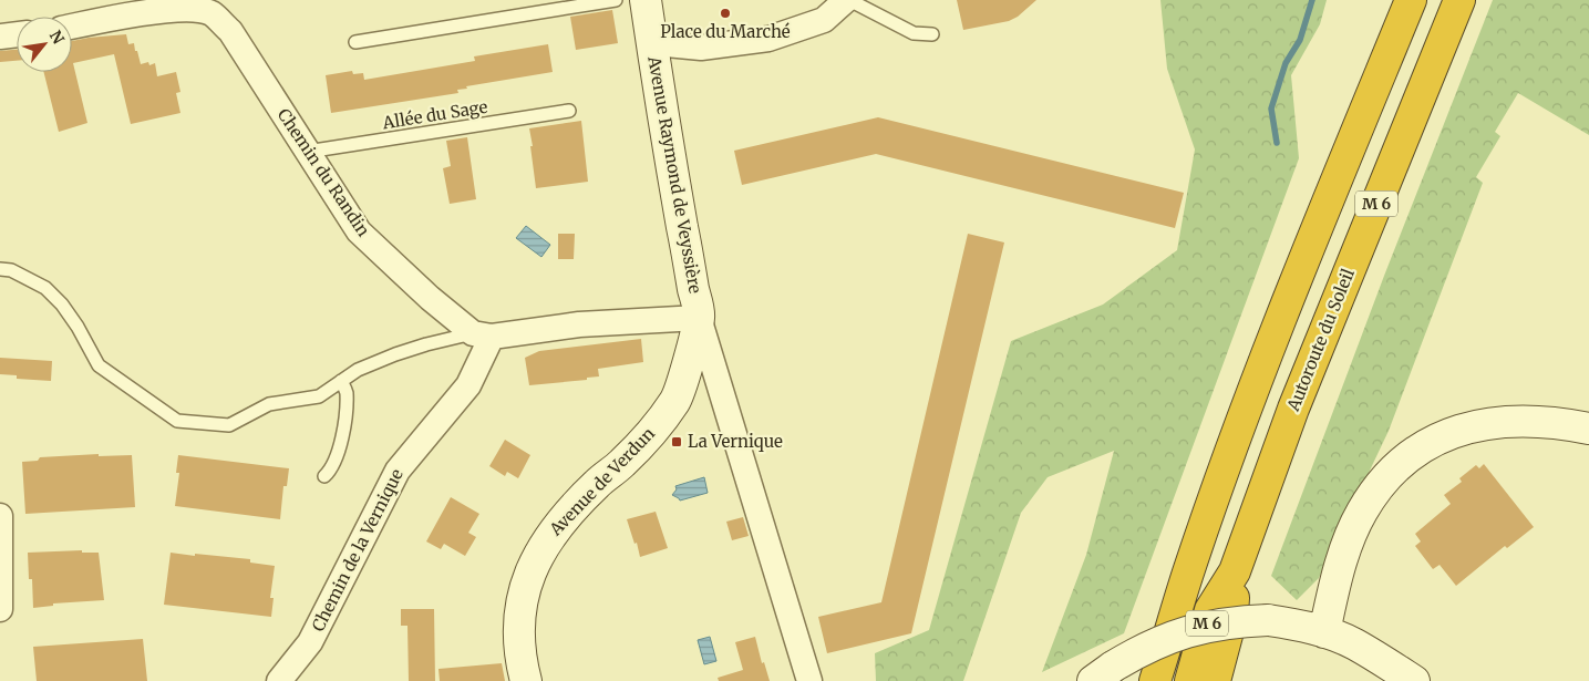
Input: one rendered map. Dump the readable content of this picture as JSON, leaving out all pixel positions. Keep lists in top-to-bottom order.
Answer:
{
  "streets": {
    "highway": ["M 6", "Autoroute du Soleil"],
    "main road": ["Avenue Raymond de Veyssière", "Avenue de Verdun"],
    "street": ["Chemin du Randin", "Chemin de la Vernique"],
    "lane": ["Allée du Sage"]
  },
  "crossings": [
    ["Allée du Sage", "Chemin du Randin"],
    ["Chemin du Randin", "Chemin de la Vernique"],
    ["Avenue Raymond de Veyssière", "Avenue de Verdun"]
  ],
  "places": {
    "other": ["Place du Marché"],
    "transit": ["La Vernique"]
  },
  "north": "top right"
}
